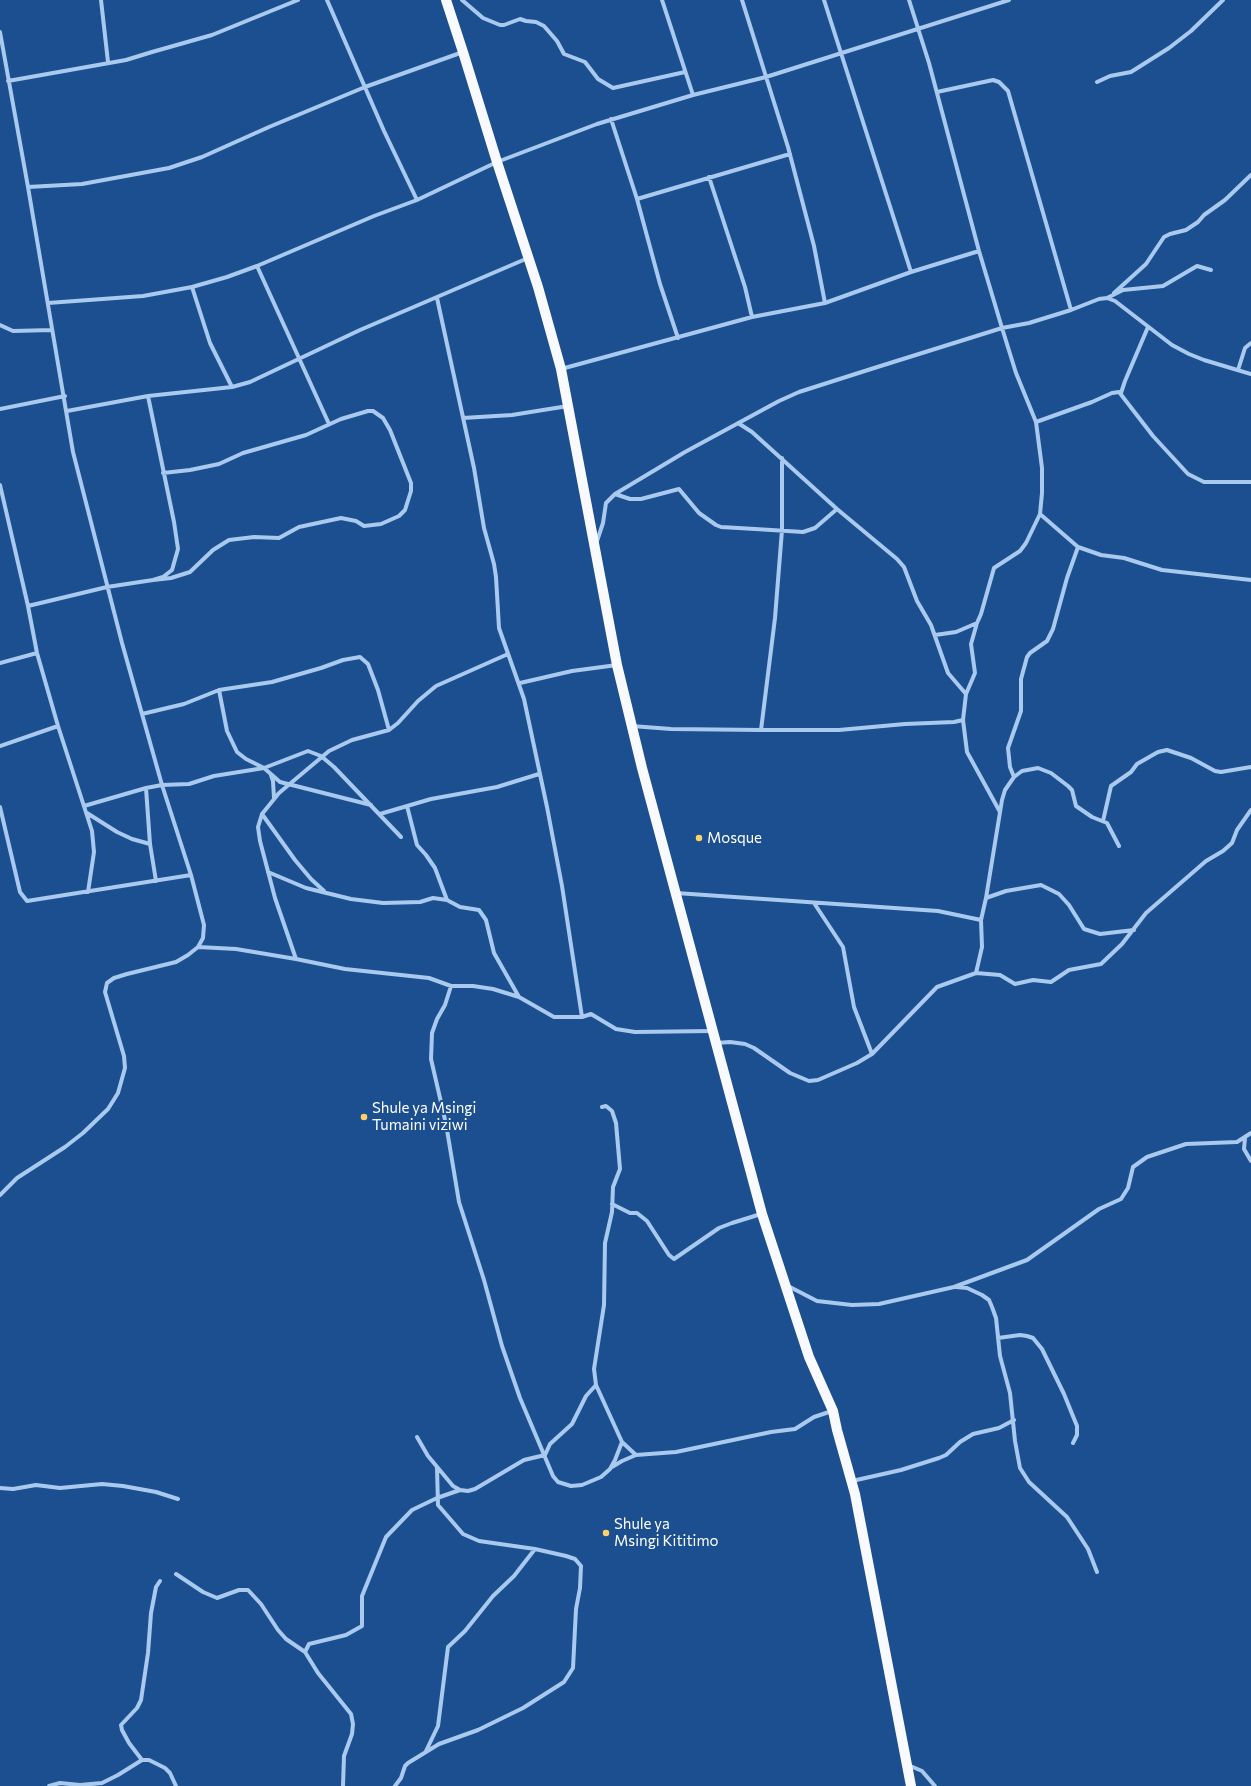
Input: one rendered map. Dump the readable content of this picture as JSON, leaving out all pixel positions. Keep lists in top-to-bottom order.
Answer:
{
  "places": ["Mosque", "Shule ya Msingi Tumaini viziwi", "Shule ya Msingi Kititimo"]
}
